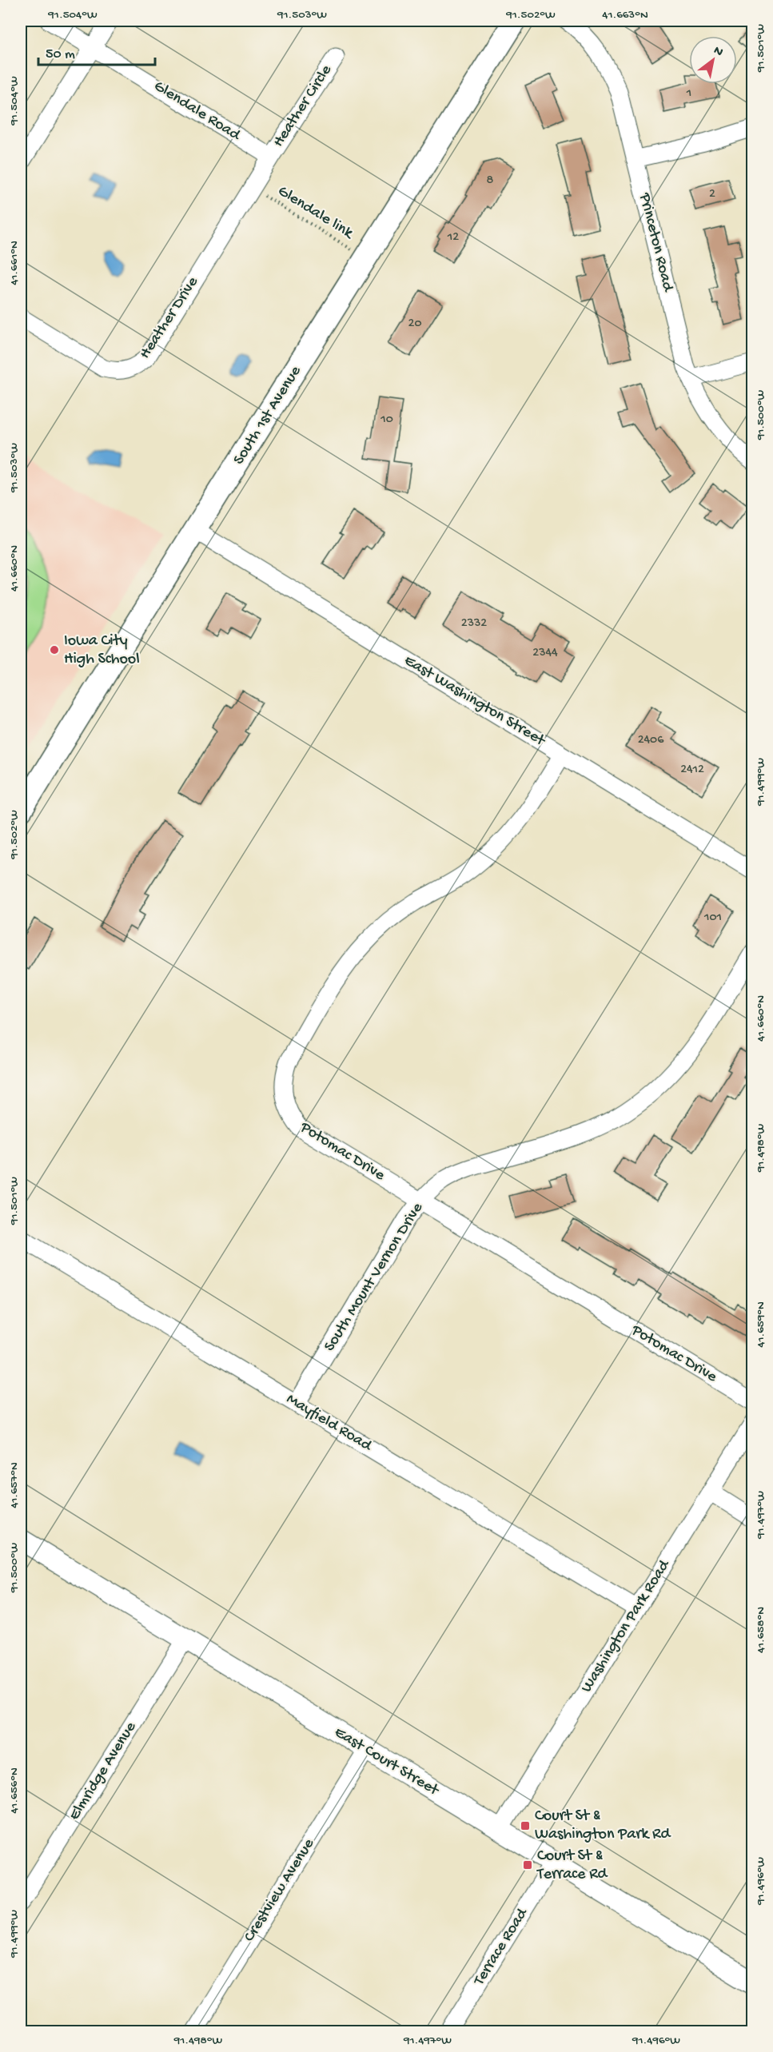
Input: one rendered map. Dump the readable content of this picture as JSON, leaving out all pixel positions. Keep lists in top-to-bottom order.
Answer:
{
  "streets": {
    "main road": ["South 1st Avenue"],
    "street": [
      "Heather Circle",
      "Glendale Road",
      "Princeton Road",
      "Heather Drive",
      "East Washington Street",
      "Potomac Drive",
      "South Mount Vernon Drive",
      "Mayfield Road",
      "Washington Park Road",
      "East Court Street",
      "Elmridge Avenue",
      "Crestview Avenue",
      "Terrace Road"
    ],
    "path": ["Glendale link"]
  },
  "crossings": [
    ["Heather Circle", "Glendale Road"],
    ["Heather Circle", "Heather Drive"],
    ["Glendale Road", "Heather Drive"],
    ["Glendale link", "Heather Drive"],
    ["Glendale link", "South 1st Avenue"],
    ["South 1st Avenue", "East Washington Street"],
    ["East Washington Street", "Potomac Drive"],
    ["Potomac Drive", "South Mount Vernon Drive"],
    ["South Mount Vernon Drive", "Mayfield Road"],
    ["Mayfield Road", "Washington Park Road"],
    ["Washington Park Road", "East Court Street"],
    ["East Court Street", "Elmridge Avenue"],
    ["East Court Street", "Crestview Avenue"],
    ["East Court Street", "Terrace Road"]
  ],
  "places": {
    "other": ["Iowa City High School"],
    "transit": ["Court St & Washington Park Rd", "Court St & Terrace Rd"]
  },
  "house_numbers": [
    "1",
    "8",
    "2",
    "12",
    "20",
    "10",
    "2332",
    "2344",
    "2406",
    "2412",
    "101"
  ],
  "scale_bar": "50 m",
  "north": "top right",
  "coordinates": [
    "91.504°W",
    "91.503°W",
    "91.502°W",
    "41.663°N",
    "91.501°W",
    "41.661°N",
    "91.500°W",
    "41.660°N",
    "91.499°W",
    "91.498°W",
    "41.659°N",
    "41.657°N",
    "91.497°W",
    "41.658°N",
    "41.656°N",
    "91.496°W"
  ]
}
